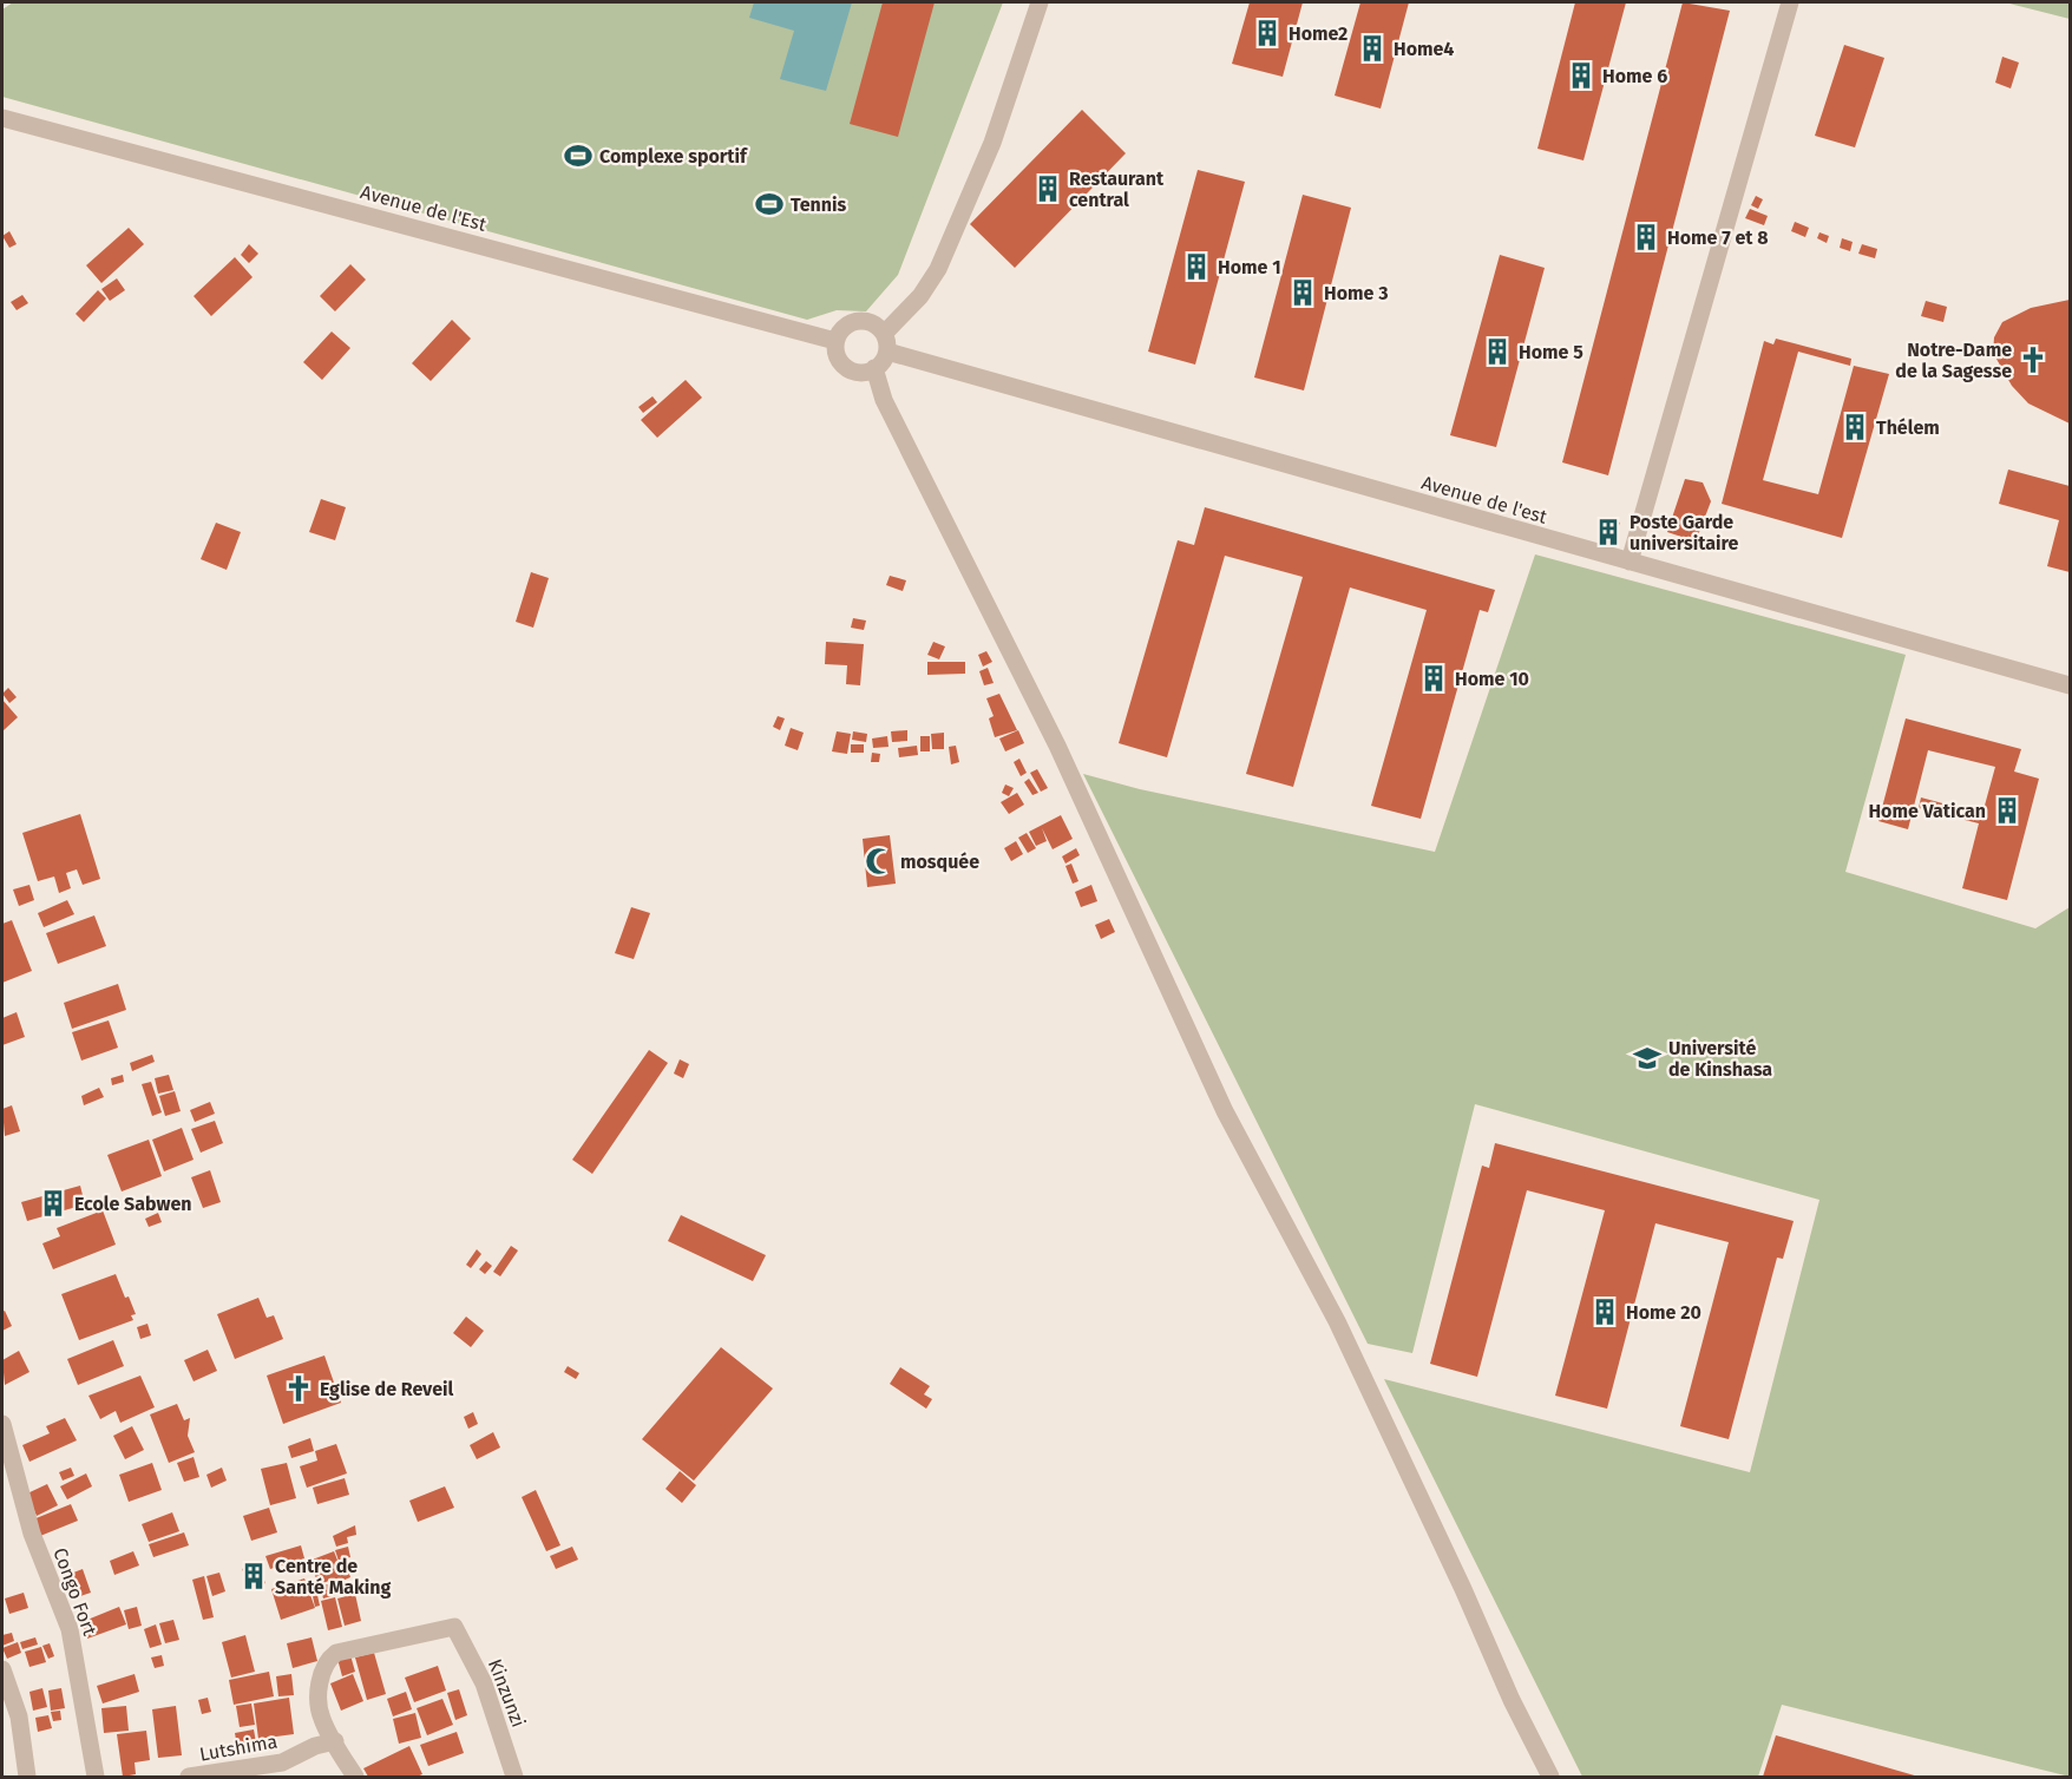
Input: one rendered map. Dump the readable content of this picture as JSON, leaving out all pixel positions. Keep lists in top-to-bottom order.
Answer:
{
  "streets": {
    "street": [
      "Avenue de l'Est",
      "Avenue de l'est",
      "Congo Fort",
      "Kinzunzi",
      "Lutshima"
    ]
  },
  "crossings": [
    ["Avenue de l'Est", "Avenue de l'est"],
    ["Kinzunzi", "Lutshima"]
  ],
  "places": {
    "building": [
      "Home2",
      "Home4",
      "Home 6",
      "Restaurant central",
      "Home 7 et 8",
      "Home 1",
      "Home 3",
      "Home 5",
      "Thélem",
      "Poste Garde universitaire",
      "Home 10",
      "Home Vatican",
      "Ecole Sabwen",
      "Home 20",
      "Centre de Santé Making"
    ],
    "sports": ["Complexe sportif", "Tennis"],
    "church": ["Notre-Dame de la Sagesse", "Eglise de Reveil"],
    "mosque": ["mosquée"],
    "school or university": ["Université de Kinshasa"]
  }
}
